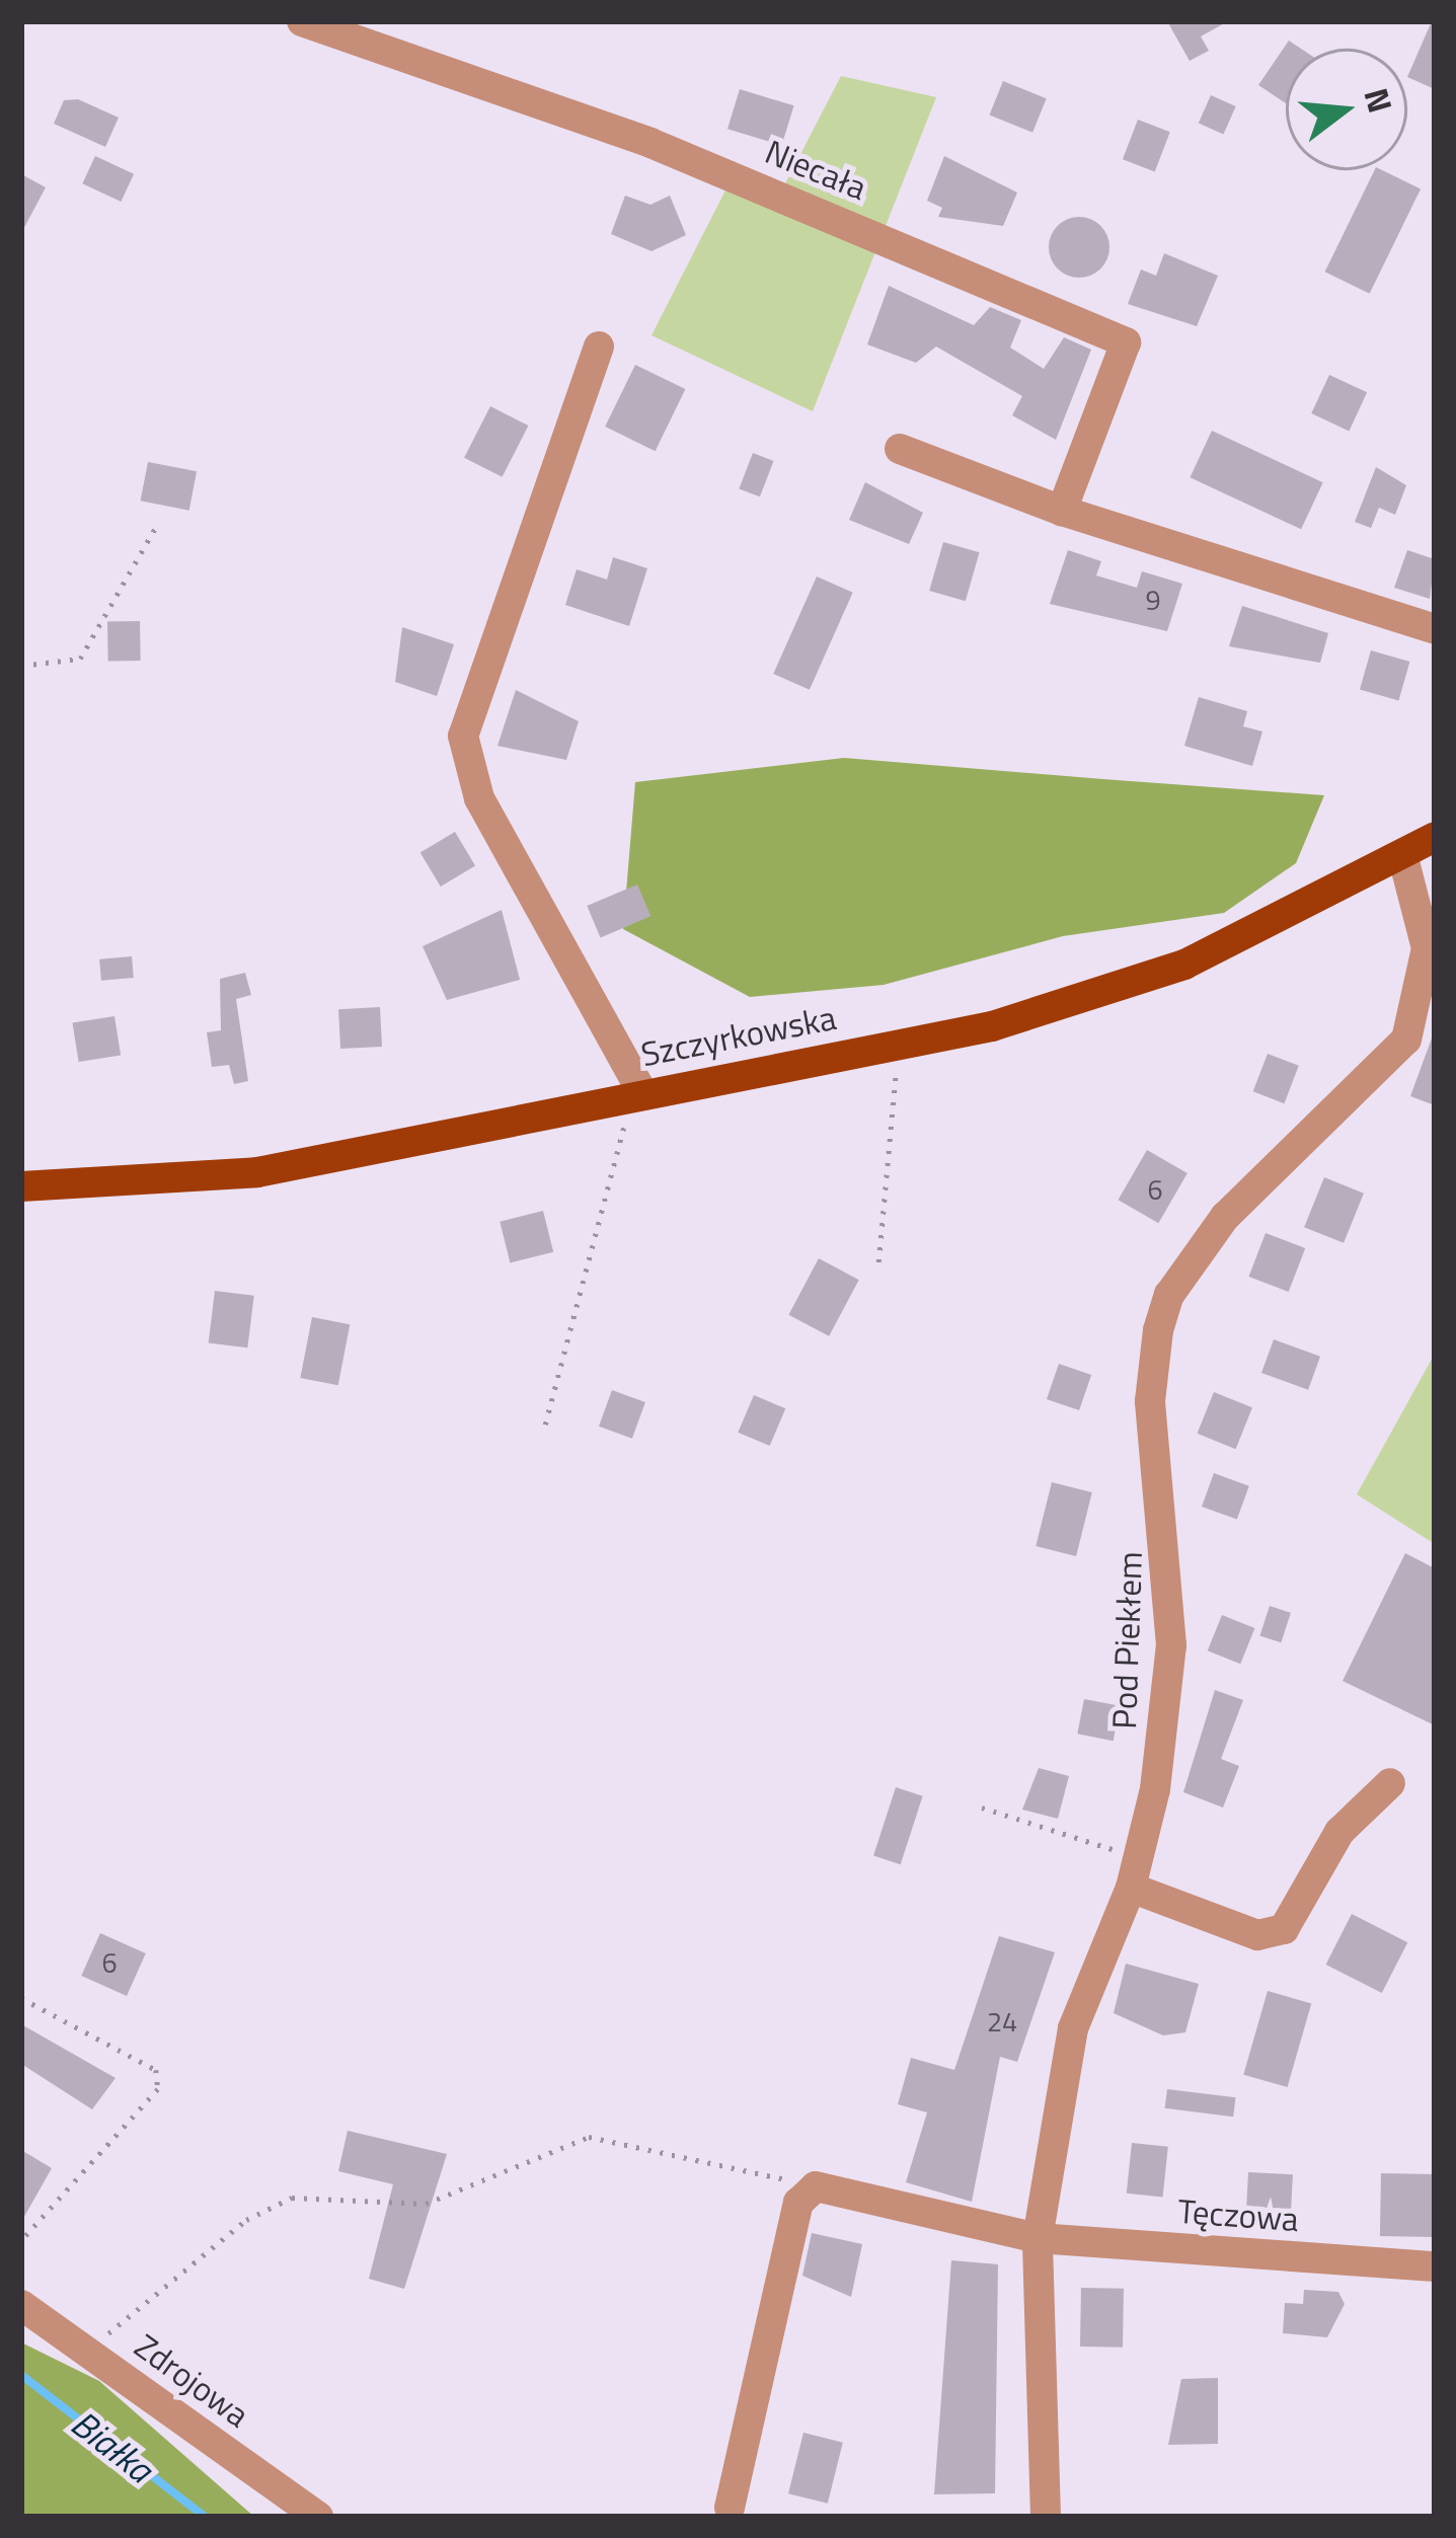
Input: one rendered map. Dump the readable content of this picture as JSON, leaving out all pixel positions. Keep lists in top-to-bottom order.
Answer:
{
  "streets": {
    "main road": ["Szczyrkowska"],
    "street": [
      "Niecała",
      "Pod Piekłem",
      "Tęczowa",
      "Zdrojowa"
    ]
  },
  "crossings": [
    ["Szczyrkowska", "Pod Piekłem"],
    ["Pod Piekłem", "Tęczowa"]
  ],
  "water": ["Białka"],
  "house_numbers": [
    "9",
    "6",
    "6",
    "24"
  ],
  "north": "right"
}
